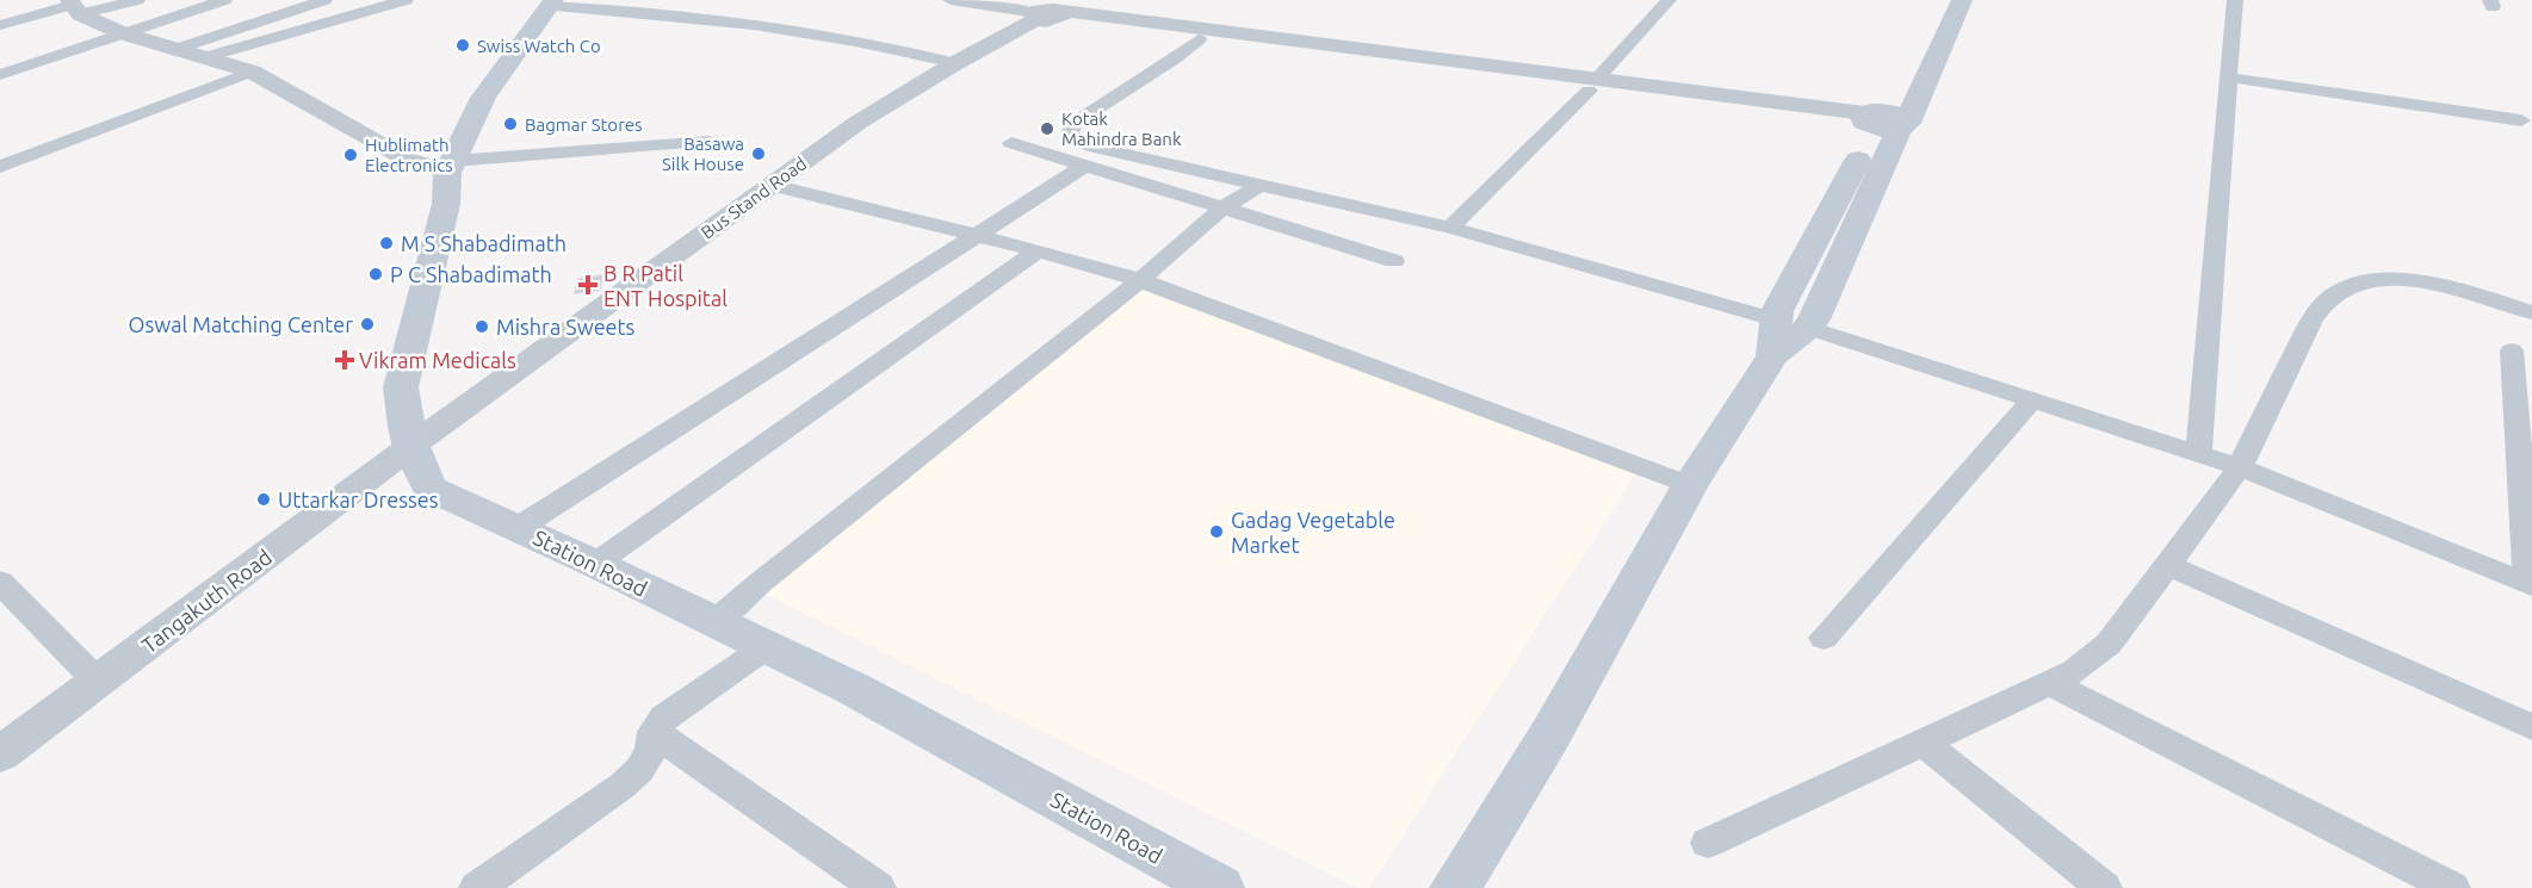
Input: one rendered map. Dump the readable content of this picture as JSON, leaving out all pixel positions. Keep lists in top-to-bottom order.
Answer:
{
  "streets": {
    "main road": ["Station Road"],
    "street": ["Bus Stand Road", "Tangakuth Road"]
  },
  "crossings": [
    ["Bus Stand Road", "Station Road"],
    ["Bus Stand Road", "Tangakuth Road"],
    ["Station Road", "Tangakuth Road"]
  ],
  "places": {
    "other": [
      "Swiss Watch Co",
      "Bagmar Stores",
      "Kotak Mahindra Bank",
      "Basawa Silk House",
      "Hublimath Electronics",
      "M S Shabadimath",
      "P C Shabadimath",
      "Oswal Matching Center",
      "Mishra Sweets",
      "Uttarkar Dresses",
      "Gadag Vegetable Market"
    ],
    "health": ["B R Patil ENT Hospital", "Vikram Medicals"]
  }
}
